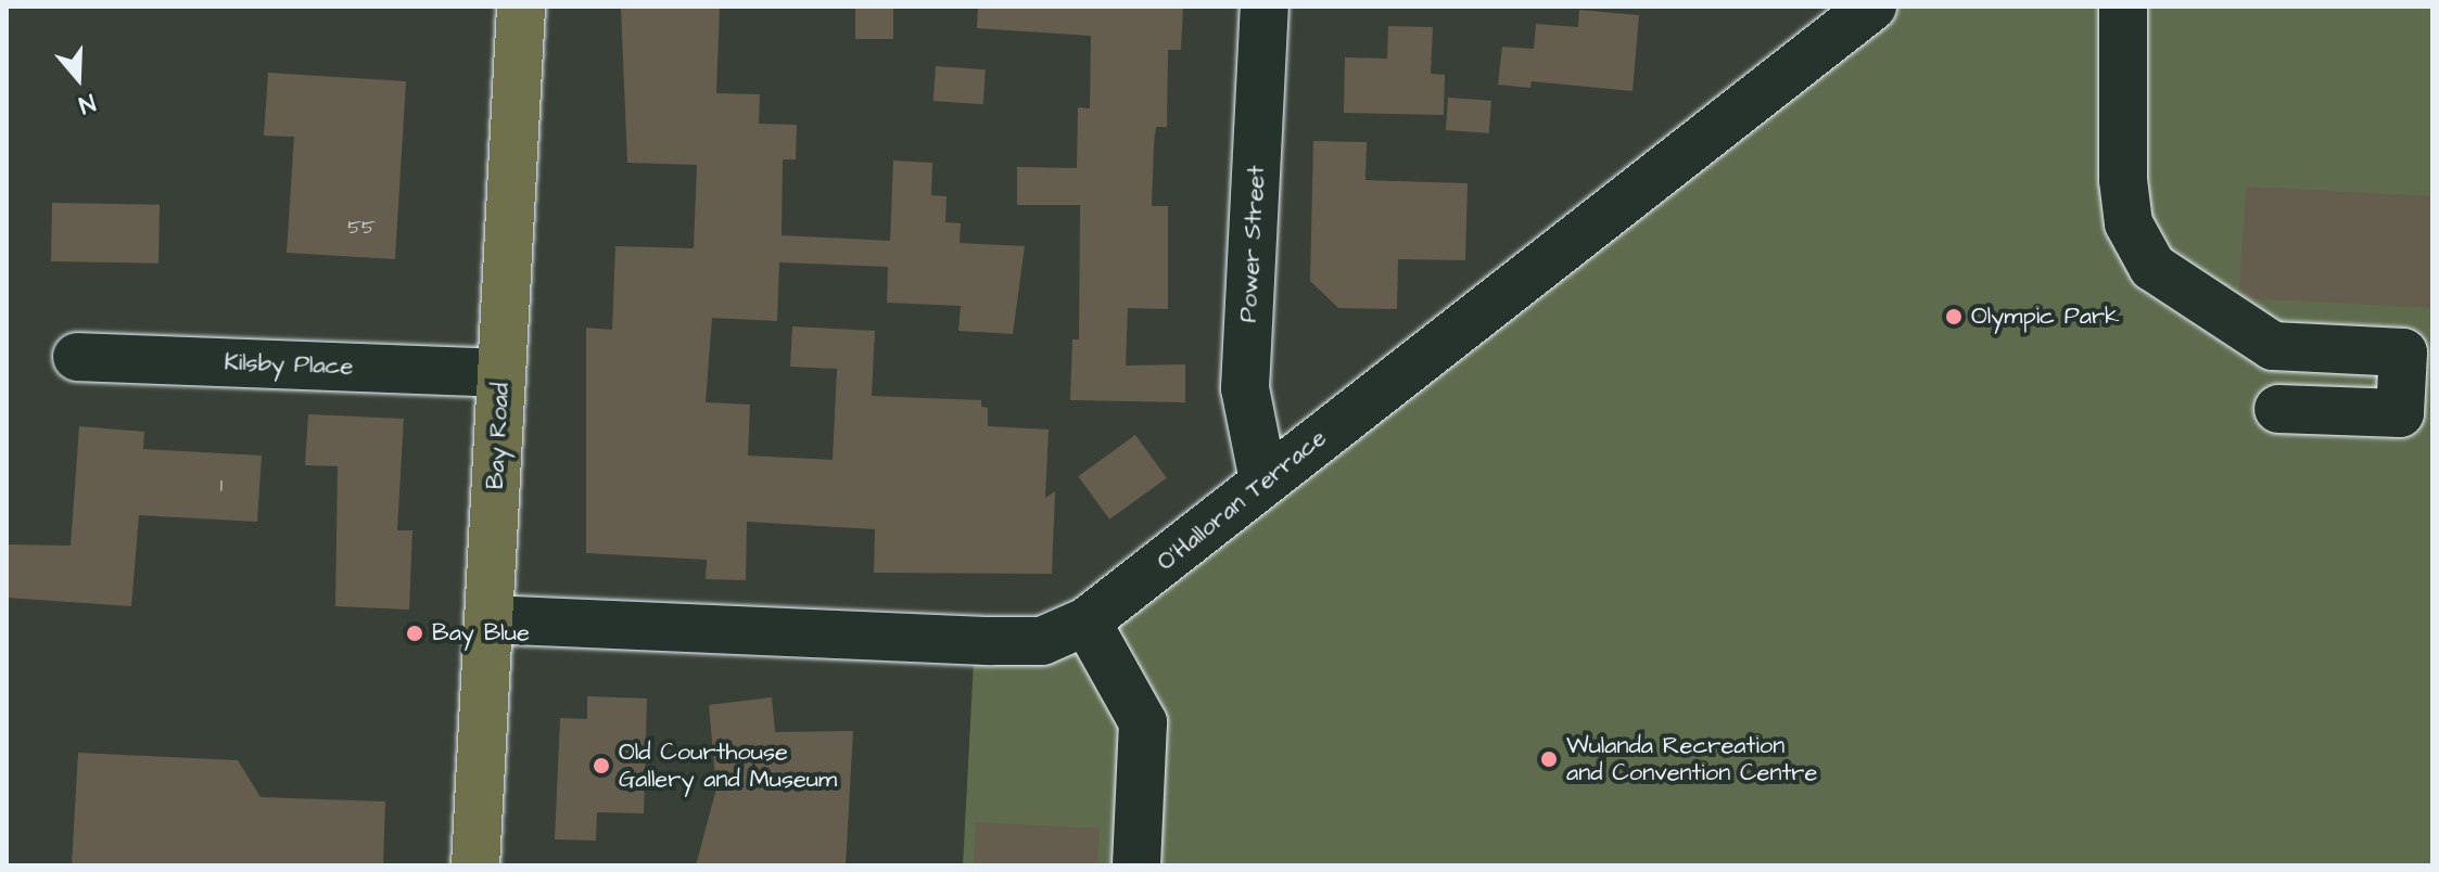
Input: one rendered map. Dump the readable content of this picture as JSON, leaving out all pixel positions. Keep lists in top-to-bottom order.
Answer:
{
  "streets": {
    "main road": ["Bay Road"],
    "street": ["Power Street", "Kilsby Place", "O'Halloran Terrace"]
  },
  "crossings": [
    ["Power Street", "O'Halloran Terrace"],
    ["Kilsby Place", "Bay Road"],
    ["Bay Road", "O'Halloran Terrace"]
  ],
  "places": [
    "Olympic Park",
    "Bay Blue",
    "Wulanda Recreation and Convention Centre",
    "Old Courthouse Gallery and Museum"
  ],
  "house_numbers": ["55", "1"],
  "north": "bottom"
}
